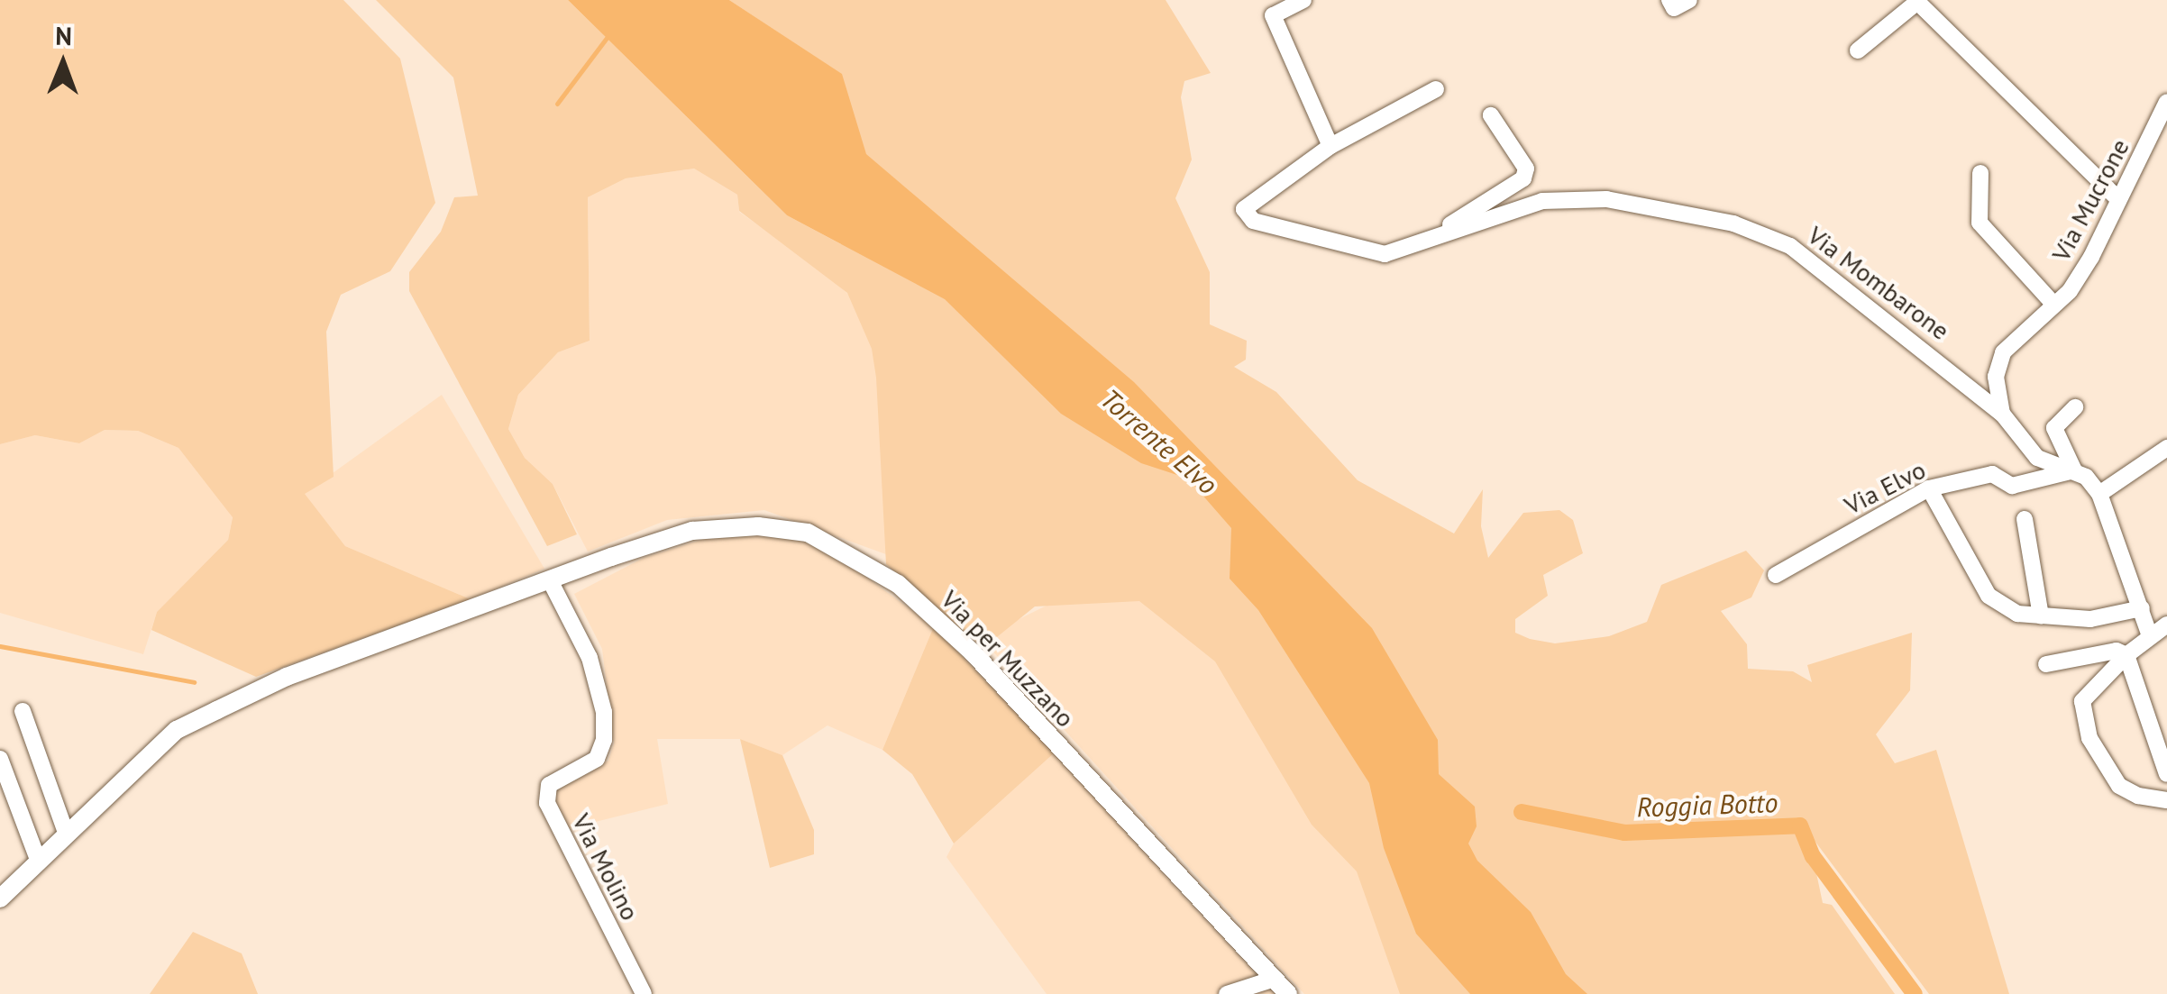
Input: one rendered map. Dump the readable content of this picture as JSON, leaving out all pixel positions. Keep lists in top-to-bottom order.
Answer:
{
  "streets": {
    "street": [
      "Via Mucrone",
      "Via Mombarone",
      "Via Elvo",
      "Via per Muzzano",
      "Via Molino"
    ]
  },
  "crossings": [
    ["Via Mucrone", "Via Mombarone"],
    ["Via per Muzzano", "Via Molino"]
  ],
  "water": ["Torrente Elvo", "Roggia Botto"],
  "north": "top"
}
